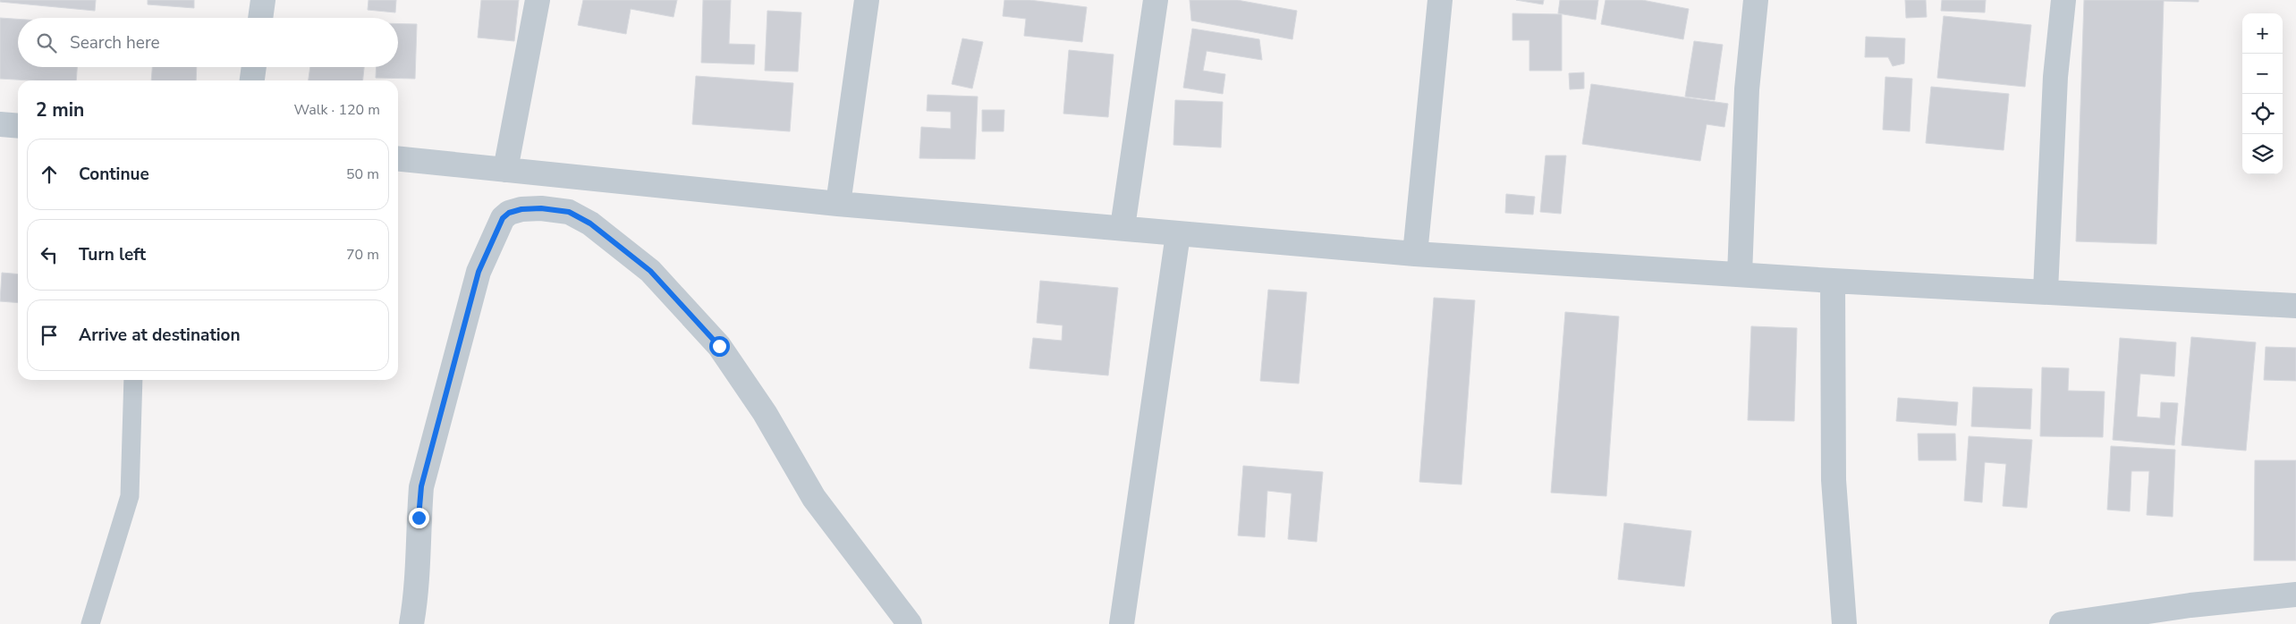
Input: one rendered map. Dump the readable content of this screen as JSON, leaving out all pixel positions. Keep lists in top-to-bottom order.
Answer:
{
  "page": {
    "map_buttons": ["+", "−"],
    "search": "Search here",
    "heading": ["2 min", "Walk · 120 m"],
    "list": [
      ["Continue", "50 m"],
      ["Turn left", "70 m"],
      "Arrive at destination"
    ]
  }
}
